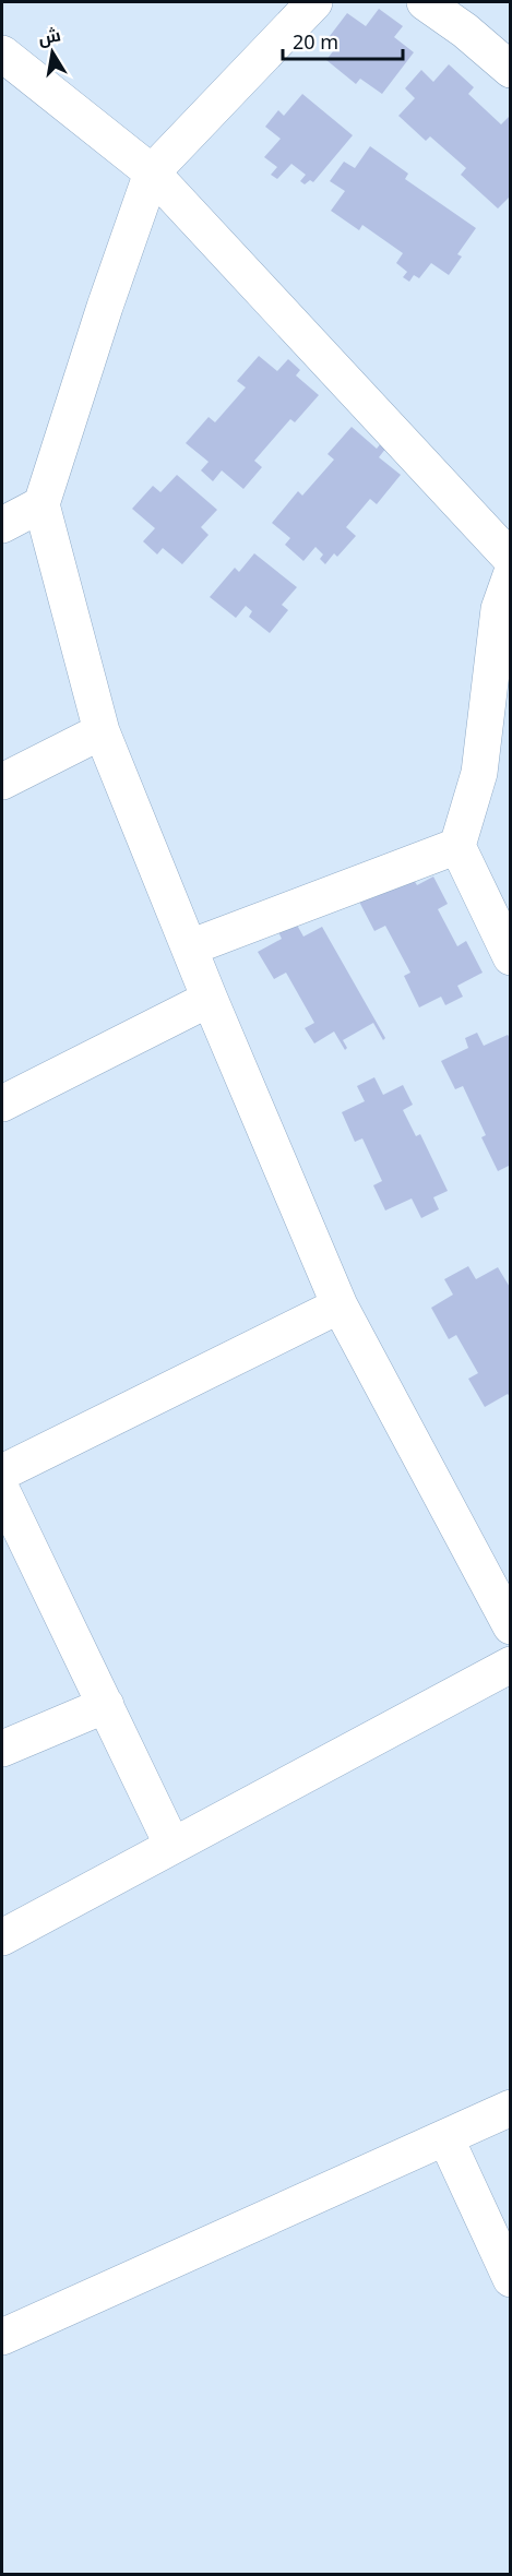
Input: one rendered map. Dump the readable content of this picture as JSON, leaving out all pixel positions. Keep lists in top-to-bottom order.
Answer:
{
  "scale_bar": "20 m",
  "north": "top"
}
